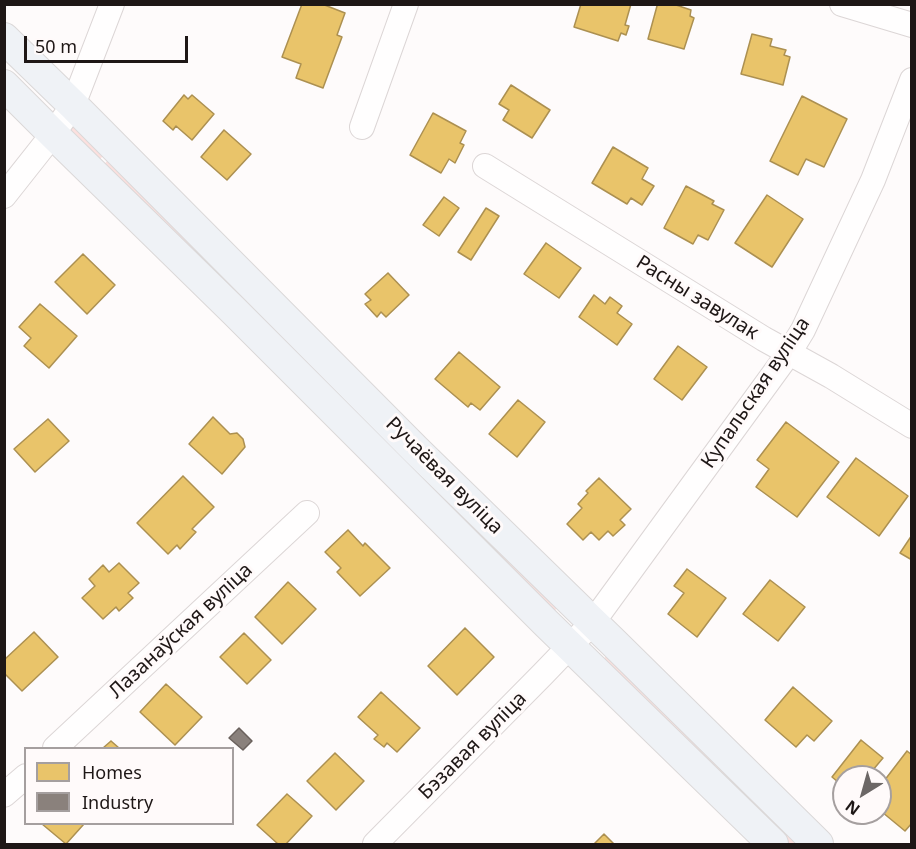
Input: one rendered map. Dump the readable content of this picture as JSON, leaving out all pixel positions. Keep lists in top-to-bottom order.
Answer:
{
  "streets": {
    "main road": ["Ручаёвая вуліца"],
    "street": [
      "Расны завулак",
      "Купальская вуліца",
      "Лазанаўская вуліца",
      "Бэзавая вуліца"
    ]
  },
  "crossings": [
    ["Расны завулак", "Купальская вуліца"],
    ["Купальская вуліца", "Ручаёвая вуліца"],
    ["Купальская вуліца", "Бэзавая вуліца"],
    ["Ручаёвая вуліца", "Бэзавая вуліца"]
  ],
  "legend": ["Homes", "Industry"],
  "scale_bar": "50 m",
  "north": "bottom left"
}
